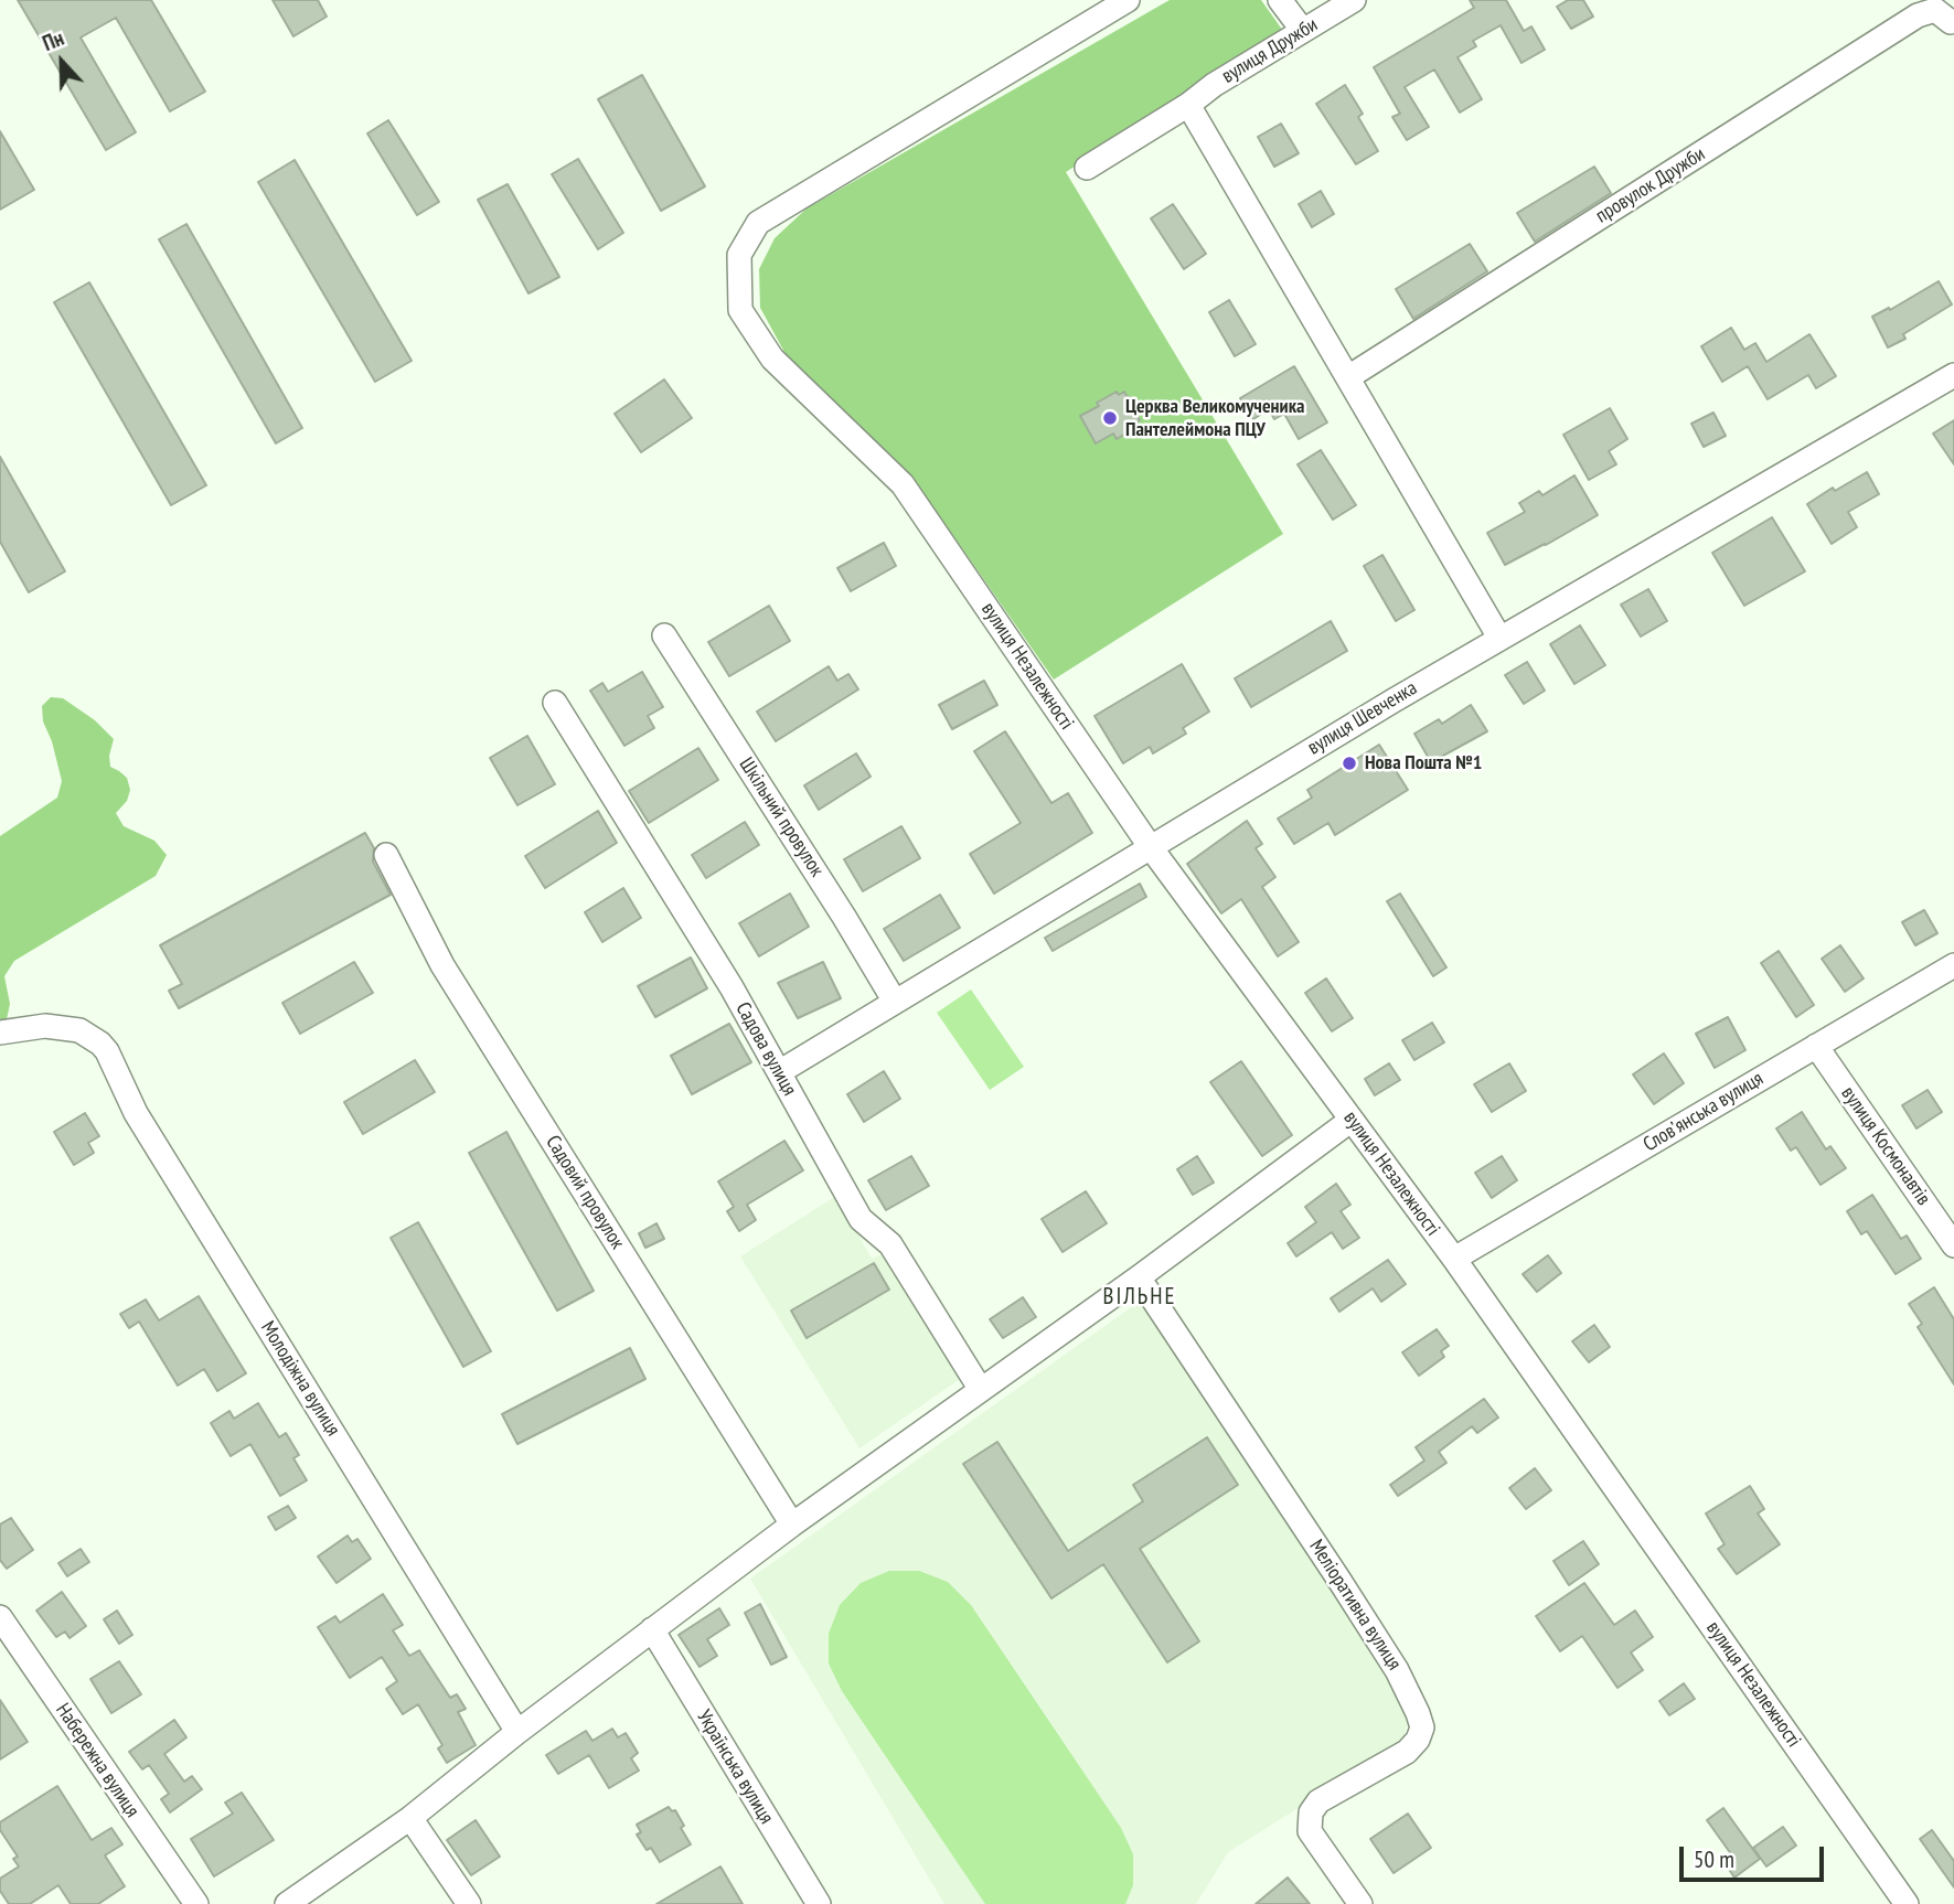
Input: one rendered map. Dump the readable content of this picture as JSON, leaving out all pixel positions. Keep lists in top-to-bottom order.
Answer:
{
  "streets": {
    "street": [
      "вулиця Дружби",
      "провулок Дружби",
      "вулиця Незалежності",
      "вулиця Шевченка",
      "Шкільний провулок",
      "Садова вулиця",
      "Словʼянська вулиця",
      "вулиця Космонавтів",
      "Садовий провулок",
      "Молодіжна вулиця",
      "Меліоративна вулиця",
      "Набережна вулиця",
      "Українська вулиця"
    ]
  },
  "crossings": [
    ["вулиця Незалежності", "вулиця Шевченка"],
    ["вулиця Незалежності", "Словʼянська вулиця"],
    ["вулиця Шевченка", "Шкільний провулок"],
    ["вулиця Шевченка", "Садова вулиця"],
    ["Словʼянська вулиця", "вулиця Космонавтів"]
  ],
  "districts": ["ВІЛЬНЕ"],
  "places": ["Церква Великомученика Пантелеймона ПЦУ", "Нова Пошта №1"],
  "scale_bar": "50 m",
  "north": "top"
}
